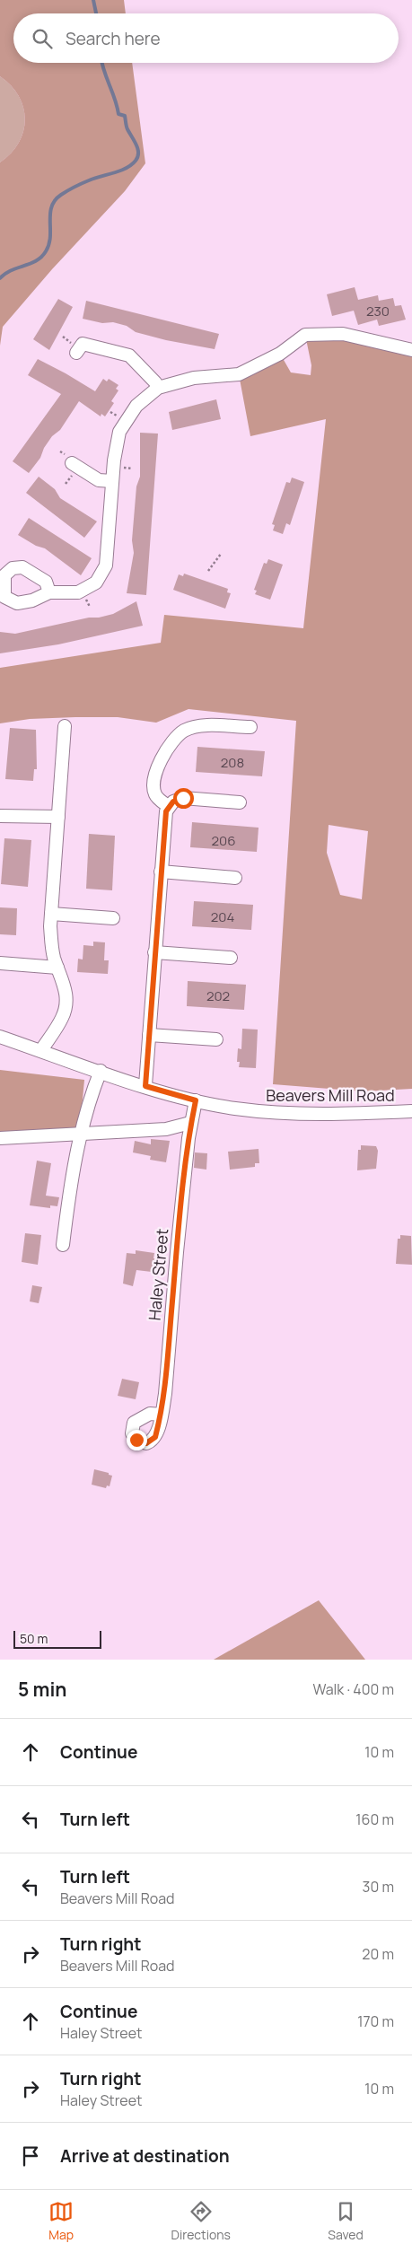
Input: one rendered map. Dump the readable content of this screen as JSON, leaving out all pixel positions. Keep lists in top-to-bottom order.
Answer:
{
  "streets": {
    "street": ["Beavers Mill Road", "Haley Street"]
  },
  "house_numbers": [
    "230",
    "208",
    "206",
    "204",
    "202"
  ],
  "scale_bar": "50 m",
  "page": {
    "search": "Search here",
    "scale": "50 m",
    "heading": ["5 min", "Walk · 400 m"],
    "list": [
      ["Continue", "10 m"],
      ["Turn left", "160 m"],
      ["Turn left", "Beavers Mill Road", "30 m"],
      ["Turn right", "Beavers Mill Road", "20 m"],
      ["Continue", "Haley Street", "170 m"],
      ["Turn right", "Haley Street", "10 m"],
      "Arrive at destination"
    ],
    "nav": ["Map", "Directions", "Saved"]
  }
}
